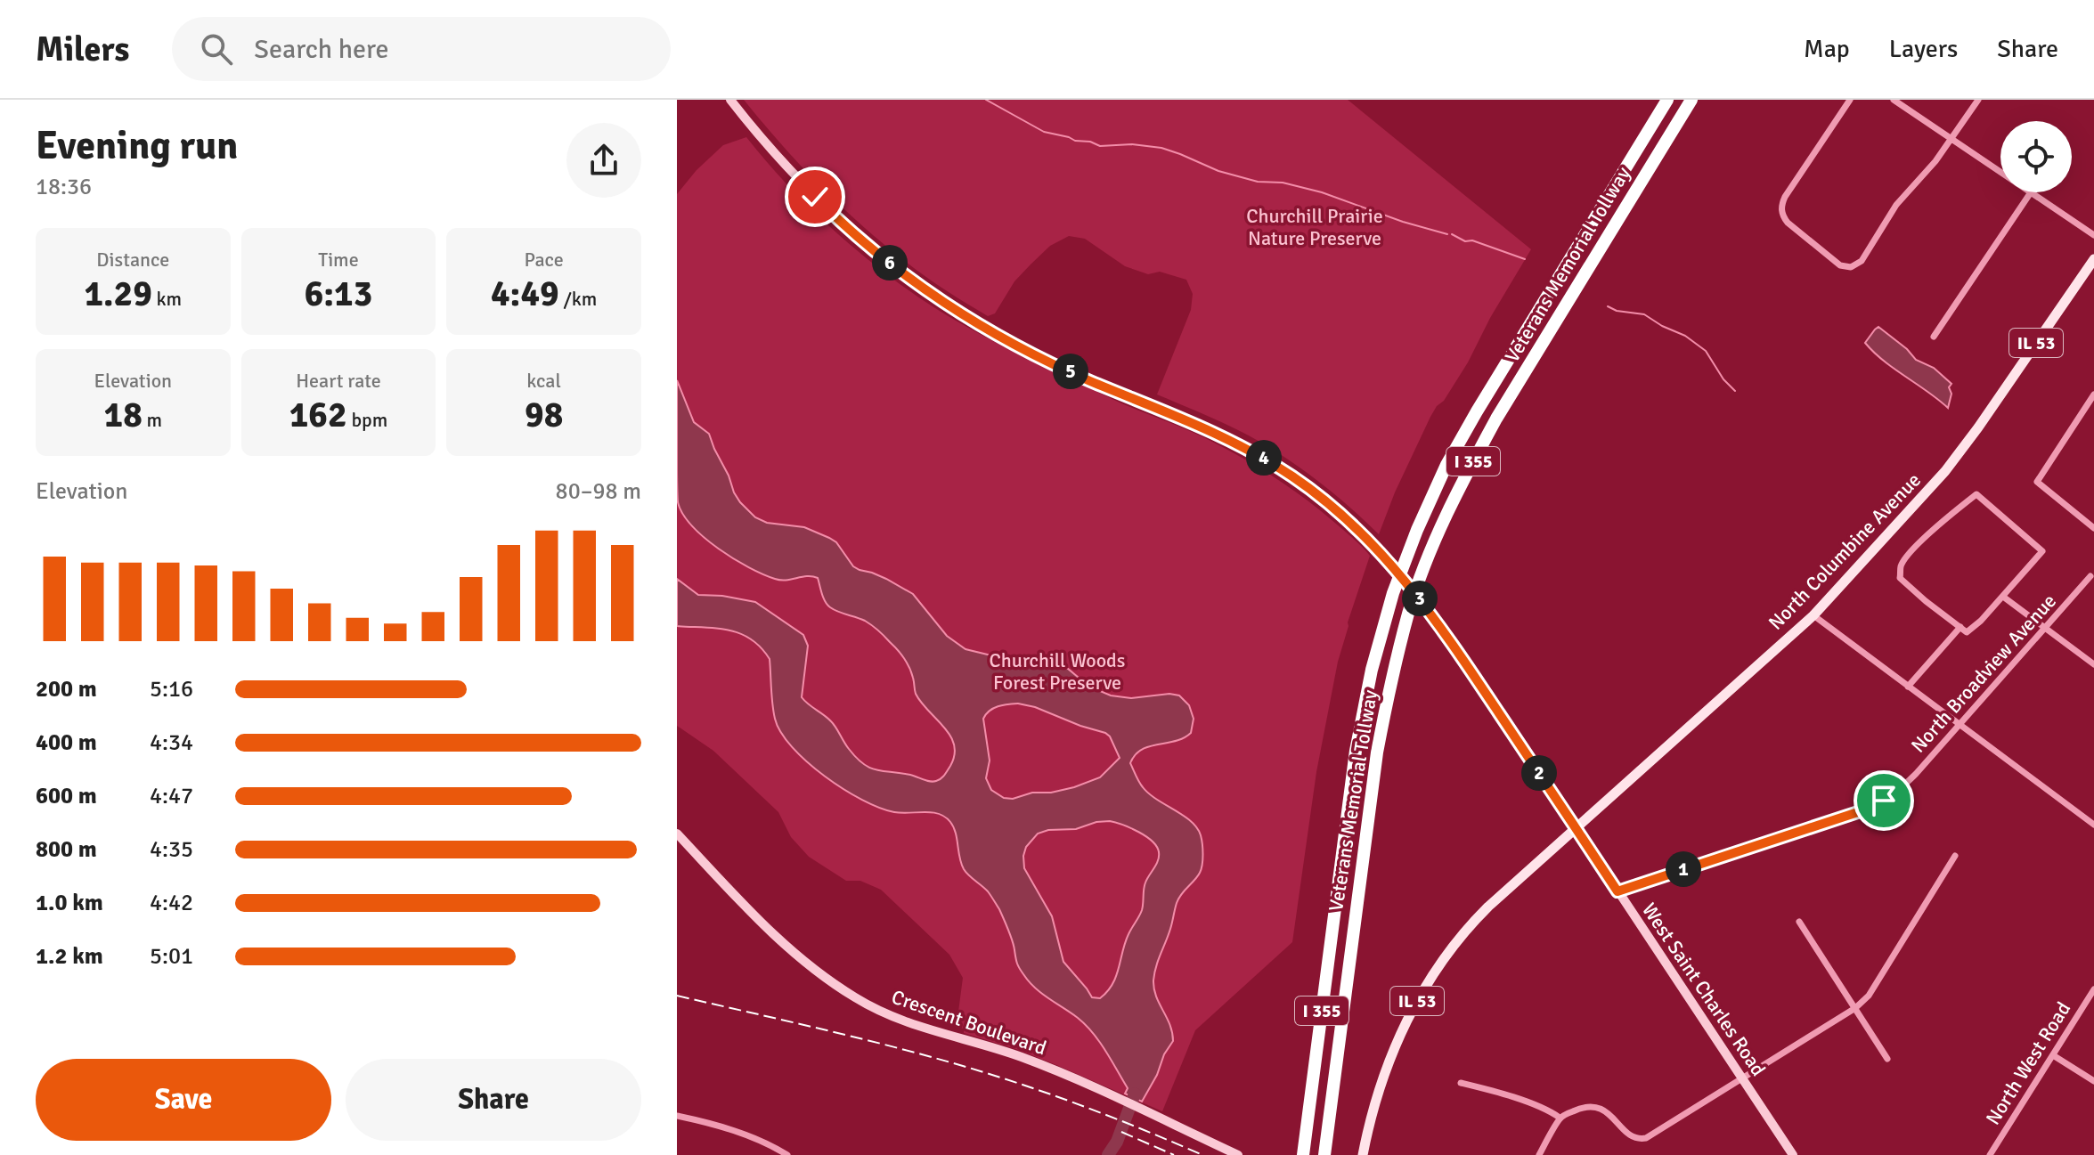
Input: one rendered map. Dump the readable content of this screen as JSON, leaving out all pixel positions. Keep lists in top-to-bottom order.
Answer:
{
  "streets": {
    "highway": ["Veterans Memorial Tollway", "I 355"],
    "main road": [
      "IL 53",
      "North Columbine Avenue",
      "West Saint Charles Road",
      "Crescent Boulevard"
    ],
    "street": ["North Broadview Avenue", "North West Road"]
  },
  "crossings": [
    ["IL 53", "North Columbine Avenue"],
    ["IL 53", "West Saint Charles Road"],
    ["North Columbine Avenue", "West Saint Charles Road"],
    ["North Broadview Avenue", "West Saint Charles Road"]
  ],
  "parks": ["Churchill Prairie Nature Preserve", "Churchill Woods Forest Preserve"],
  "page": {
    "header": "Milers",
    "search": "Search here",
    "nav": ["Map", "Layers", "Share"],
    "heading": ["Evening run", "18:36"],
    "stats": [
      ["Distance", "1.29 km"],
      ["Time", "6:13"],
      ["Pace", "4:49 /km"],
      ["Elevation", "18 m"],
      ["Heart rate", "162 bpm"],
      ["kcal", "98"]
    ],
    "pins": [
      "6",
      "5",
      "4",
      "3",
      "2",
      "1"
    ],
    "chart": ["Elevation", "80–98 m"],
    "list": [
      {
        "name": "200 m",
        "note": "5:16"
      },
      {
        "name": "400 m",
        "note": "4:34"
      },
      {
        "name": "600 m",
        "note": "4:47"
      },
      {
        "name": "800 m",
        "note": "4:35"
      },
      {
        "name": "1.0 km",
        "note": "4:42"
      },
      {
        "name": "1.2 km",
        "note": "5:01"
      }
    ],
    "buttons": ["Save", "Share"]
  }
}
